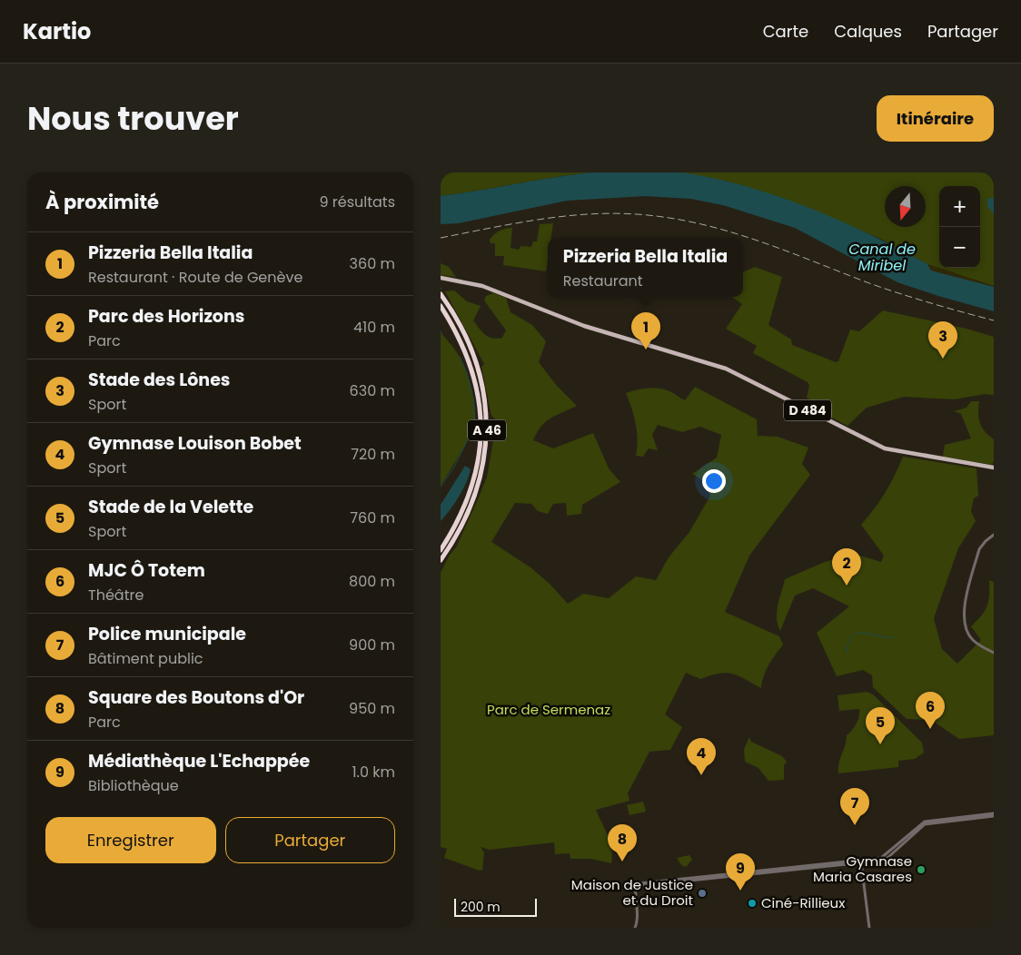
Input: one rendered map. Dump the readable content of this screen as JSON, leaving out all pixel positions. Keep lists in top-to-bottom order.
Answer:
{
  "streets": {
    "highway": ["A 46"],
    "main road": ["D 484"]
  },
  "water": ["Canal de Miribel"],
  "parks": ["Parc de Sermenaz"],
  "places": ["Gymnase Maria Casares", "Maison de Justice et du Droit", "Ciné-Rillieux"],
  "scale_bar": "200 m",
  "north": "bottom",
  "page": {
    "header": "Kartio",
    "nav": ["Carte", "Calques", "Partager"],
    "title": "Nous trouver",
    "buttons": [
      "Itinéraire",
      ["Enregistrer", "Partager"]
    ],
    "heading": ["À proximité", "9 résultats"],
    "map_buttons": ["+", "−"],
    "list": [
      {
        "mark": "1",
        "name": "Pizzeria Bella Italia",
        "note": "Restaurant · Route de Genève",
        "value": "360 m"
      },
      {
        "mark": "2",
        "name": "Parc des Horizons",
        "note": "Parc",
        "value": "410 m"
      },
      {
        "mark": "3",
        "name": "Stade des Lônes",
        "note": "Sport",
        "value": "630 m"
      },
      {
        "mark": "4",
        "name": "Gymnase Louison Bobet",
        "note": "Sport",
        "value": "720 m"
      },
      {
        "mark": "5",
        "name": "Stade de la Velette",
        "note": "Sport",
        "value": "760 m"
      },
      {
        "mark": "6",
        "name": "MJC Ô Totem",
        "note": "Théâtre",
        "value": "800 m"
      },
      {
        "mark": "7",
        "name": "Police municipale",
        "note": "Bâtiment public",
        "value": "900 m"
      },
      {
        "mark": "8",
        "name": "Square des Boutons d'Or",
        "note": "Parc",
        "value": "950 m"
      },
      {
        "mark": "9",
        "name": "Médiathèque L'Echappée",
        "note": "Bibliothèque",
        "value": "1.0 km"
      }
    ],
    "popup": ["Pizzeria Bella Italia", "Restaurant"],
    "pins": [
      "1",
      "3",
      "2",
      "6",
      "5",
      "4",
      "7",
      "8",
      "9"
    ],
    "scale": "200 m"
  }
}
